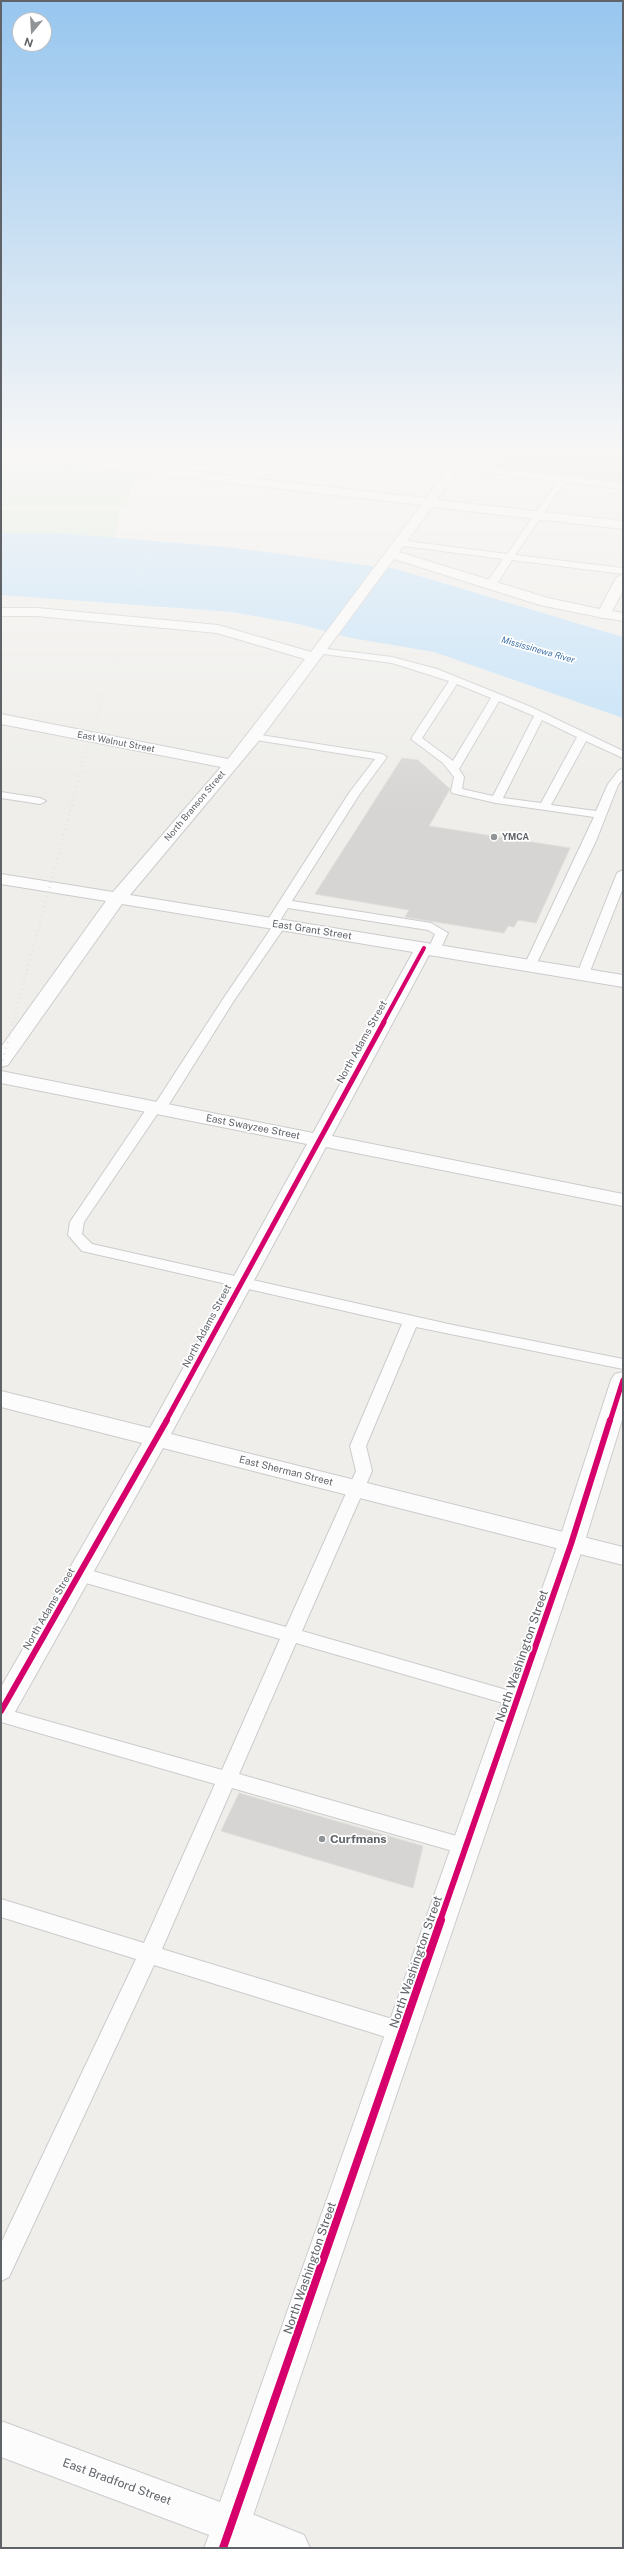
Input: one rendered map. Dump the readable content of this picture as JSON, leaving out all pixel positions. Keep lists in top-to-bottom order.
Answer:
{
  "streets": {
    "street": [
      "East Walnut Street",
      "North Branson Street",
      "East Grant Street",
      "North Adams Street",
      "East Swayzee Street",
      "East Sherman Street",
      "North Washington Street",
      "East Bradford Street"
    ]
  },
  "crossings": [
    ["East Walnut Street", "North Branson Street"],
    ["North Branson Street", "East Grant Street"],
    ["East Grant Street", "North Adams Street"],
    ["North Adams Street", "East Swayzee Street"],
    ["North Adams Street", "East Sherman Street"],
    ["East Sherman Street", "North Washington Street"],
    ["North Washington Street", "East Bradford Street"]
  ],
  "water": ["Mississinewa River"],
  "places": ["YMCA", "Curfmans"],
  "north": "bottom"
}
